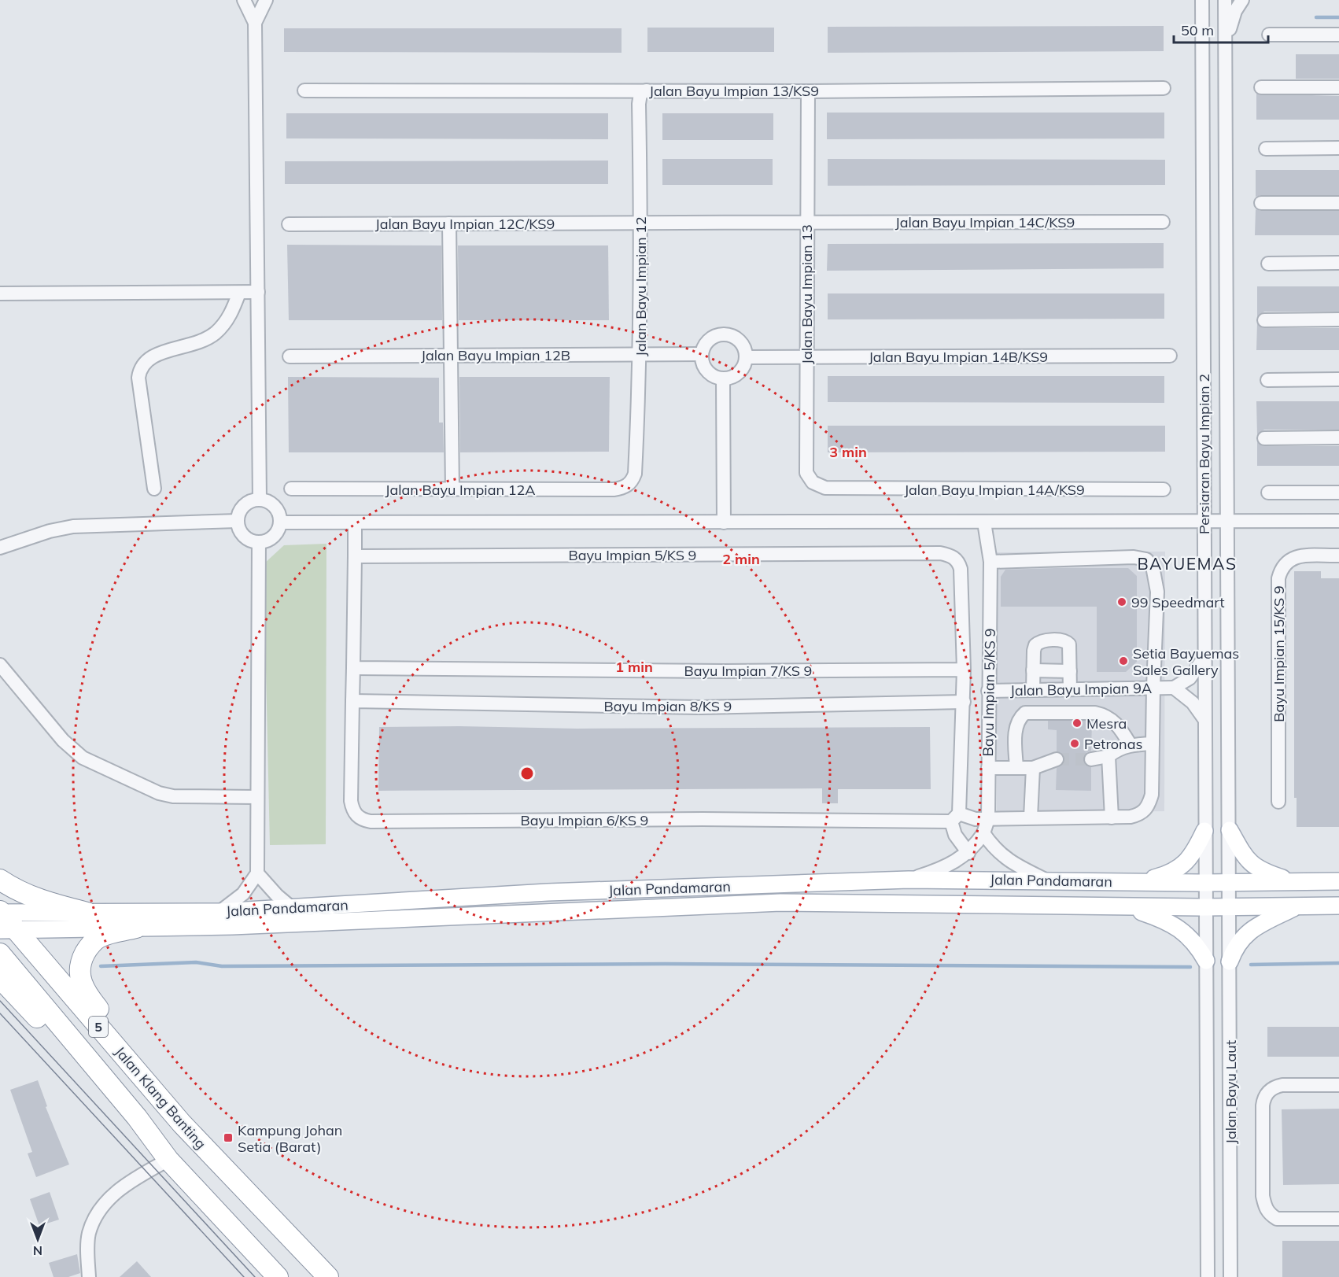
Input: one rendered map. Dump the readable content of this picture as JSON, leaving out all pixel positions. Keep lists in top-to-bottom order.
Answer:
{
  "streets": {
    "highway": ["5", "Jalan Klang Banting"],
    "main road": ["Jalan Pandamaran"],
    "street": [
      "Jalan Bayu Impian 13/KS9",
      "Jalan Bayu Impian 14C/KS9",
      "Jalan Bayu Impian 12C/KS9",
      "Jalan Bayu Impian 12",
      "Jalan Bayu Impian 13",
      "Jalan Bayu Impian 12B",
      "Jalan Bayu Impian 14B/KS9",
      "Persiaran Bayu Impian 2",
      "Jalan Bayu Impian 12A",
      "Jalan Bayu Impian 14A/KS9",
      "Bayu Impian 5/KS 9",
      "Bayu Impian 15/KS 9",
      "Bayu Impian 7/KS 9",
      "Jalan Bayu Impian 9A",
      "Bayu Impian 8/KS 9",
      "Bayu Impian 6/KS 9",
      "Jalan Bayu Laut"
    ]
  },
  "crossings": [
    ["Jalan Bayu Impian 13/KS9", "Jalan Bayu Impian 12"],
    ["Jalan Bayu Impian 13/KS9", "Jalan Bayu Impian 13"],
    ["Jalan Bayu Impian 14C/KS9", "Jalan Bayu Impian 12C/KS9"],
    ["Jalan Bayu Impian 14C/KS9", "Jalan Bayu Impian 13"],
    ["Jalan Bayu Impian 12C/KS9", "Jalan Bayu Impian 12"],
    ["Jalan Bayu Impian 12C/KS9", "Jalan Bayu Impian 13"],
    ["Jalan Bayu Impian 12", "Jalan Bayu Impian 12B"],
    ["Jalan Bayu Impian 12", "Jalan Bayu Impian 12A"],
    ["Jalan Bayu Impian 13", "Jalan Bayu Impian 14B/KS9"],
    ["Jalan Bayu Impian 13", "Jalan Bayu Impian 14A/KS9"],
    ["Jalan Bayu Impian 12B", "Jalan Bayu Impian 14B/KS9"],
    ["Persiaran Bayu Impian 2", "Jalan Pandamaran"],
    ["Persiaran Bayu Impian 2", "Jalan Bayu Laut"],
    ["Bayu Impian 5/KS 9", "Bayu Impian 7/KS 9"],
    ["Bayu Impian 5/KS 9", "Jalan Bayu Impian 9A"],
    ["Bayu Impian 8/KS 9", "Bayu Impian 6/KS 9"],
    ["Jalan Pandamaran", "Jalan Bayu Laut"],
    ["Jalan Pandamaran", "Jalan Klang Banting"]
  ],
  "districts": ["BAYUEMAS"],
  "places": {
    "other": [
      "99 Speedmart",
      "Setia Bayuemas Sales Gallery",
      "Mesra",
      "Petronas"
    ],
    "transit": ["Kampung Johan Setia (Barat)"]
  },
  "scale_bar": "50 m",
  "north": "bottom",
  "rings": ["3 min", "2 min", "1 min"]
}
